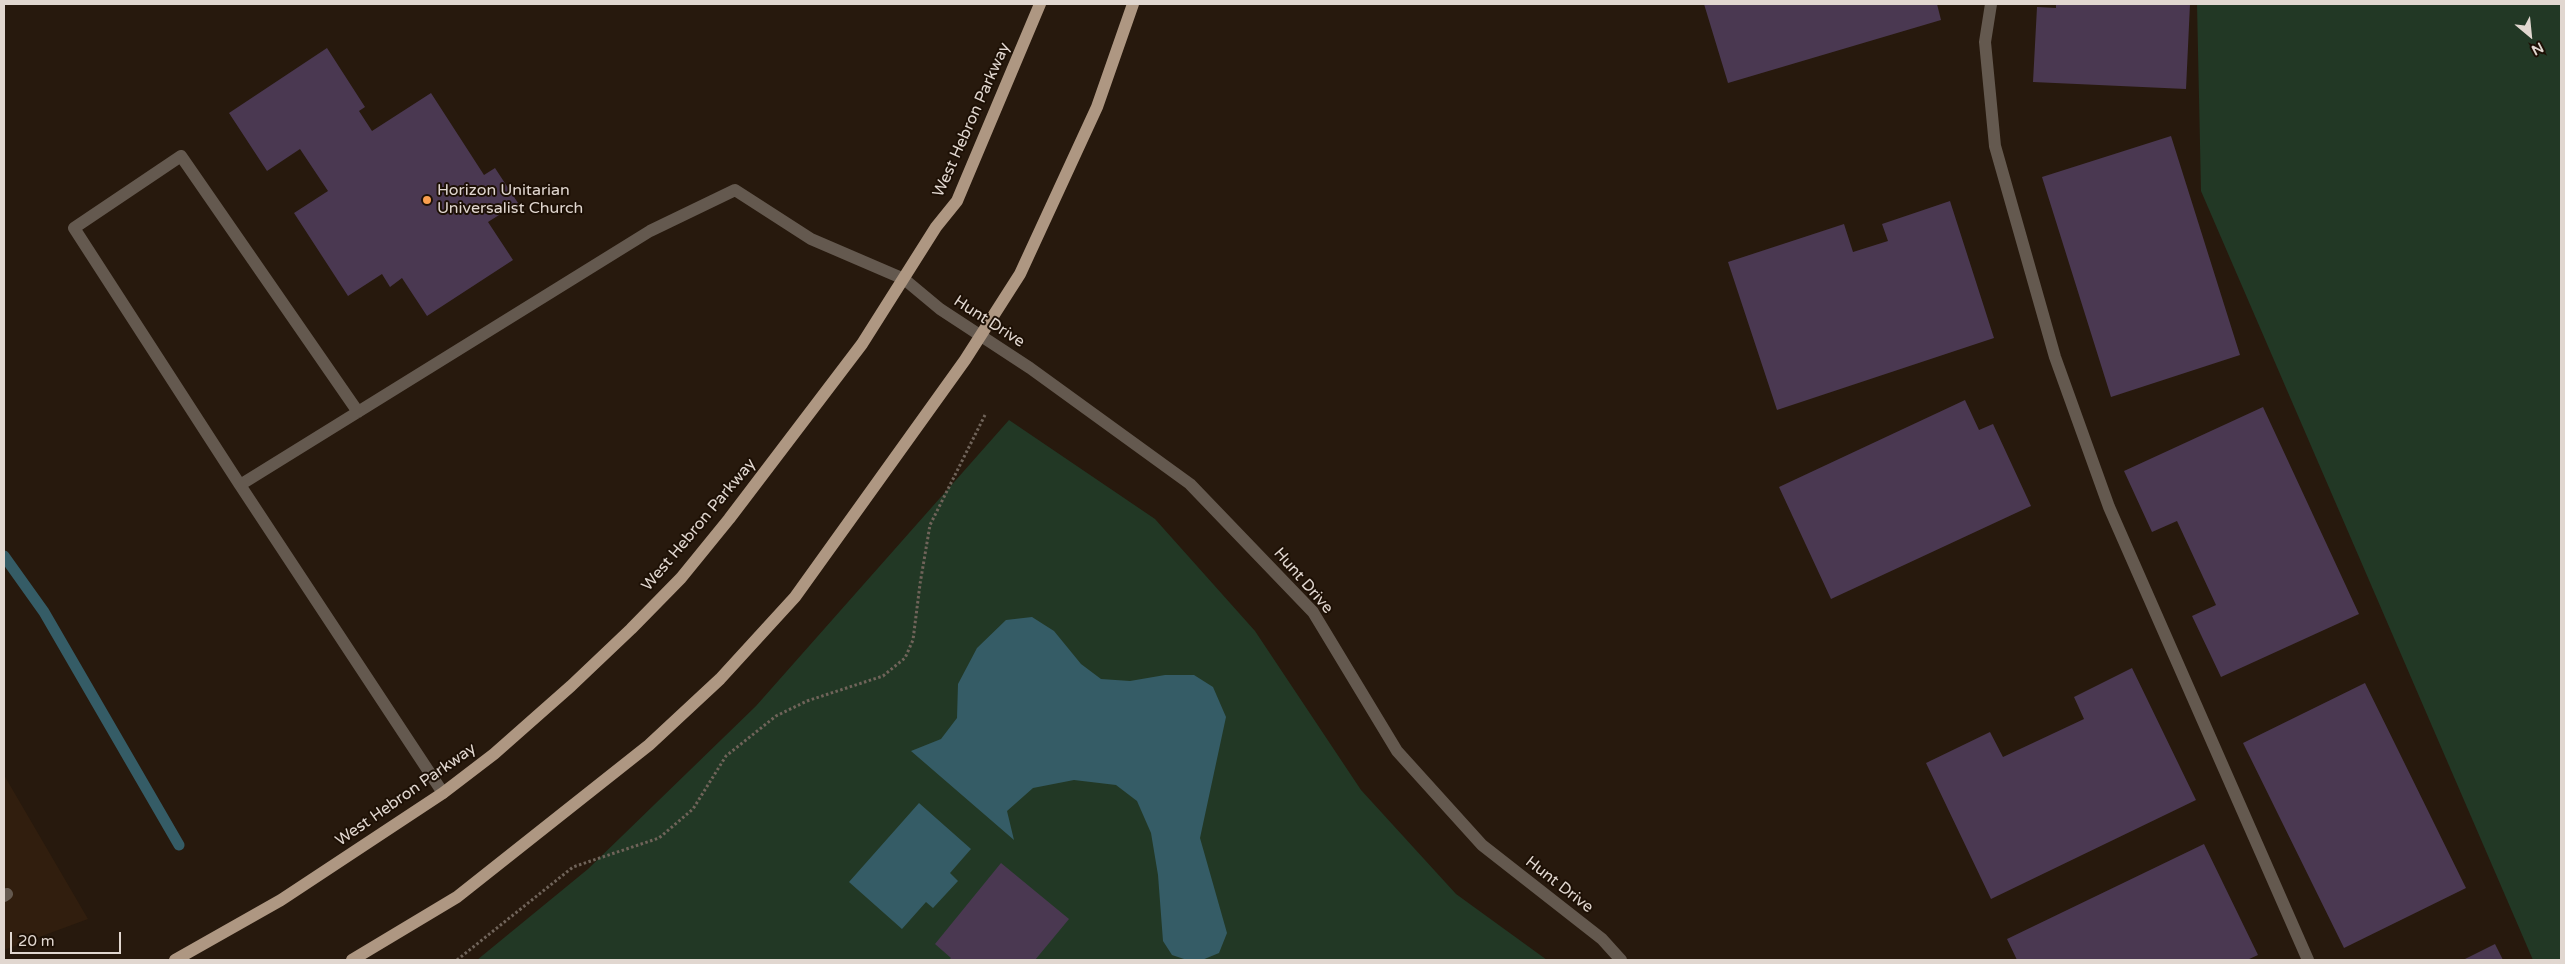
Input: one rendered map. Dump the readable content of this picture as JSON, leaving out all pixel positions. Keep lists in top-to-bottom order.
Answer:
{
  "streets": {
    "main road": ["West Hebron Parkway"],
    "street": ["Hunt Drive"]
  },
  "crossings": [
    ["West Hebron Parkway", "Hunt Drive"]
  ],
  "places": ["Horizon Unitarian Universalist Church"],
  "scale_bar": "20 m",
  "north": "bottom right"
}
